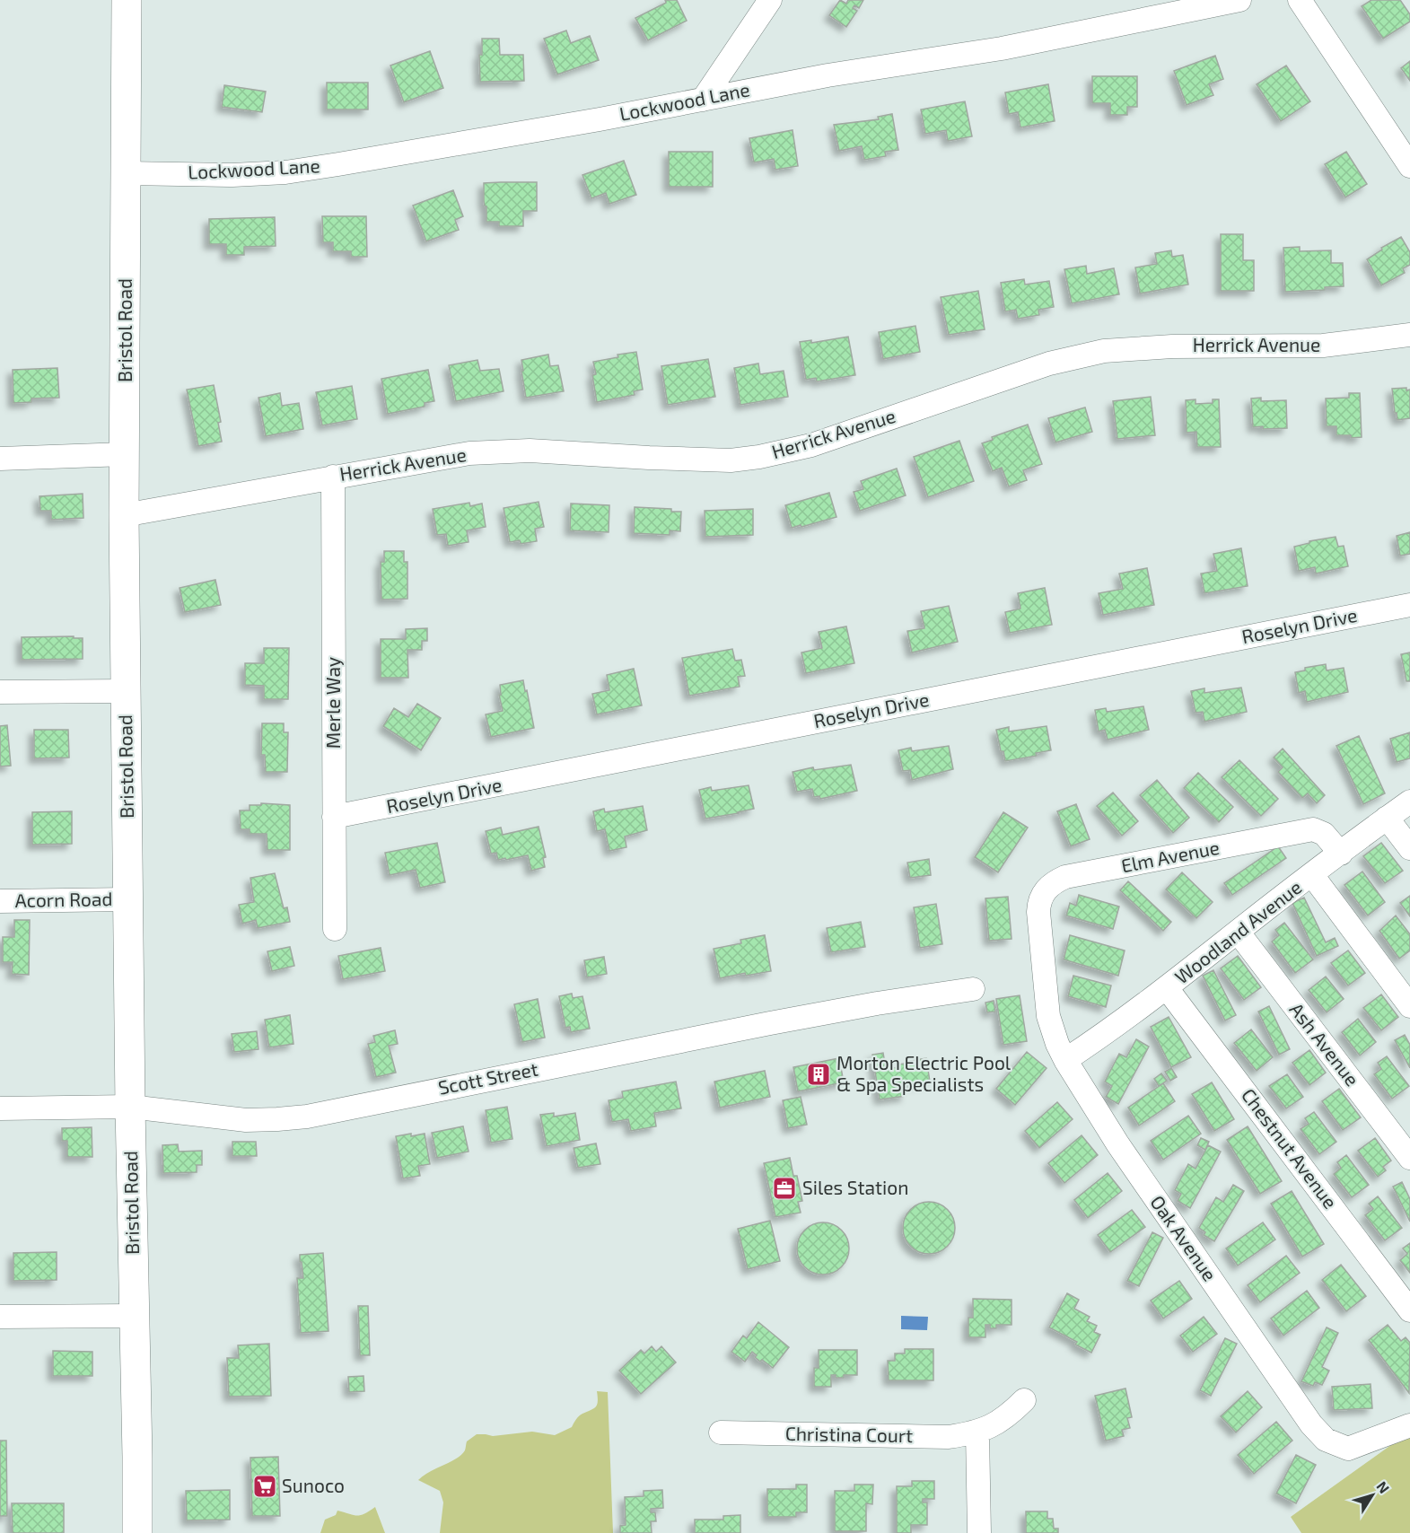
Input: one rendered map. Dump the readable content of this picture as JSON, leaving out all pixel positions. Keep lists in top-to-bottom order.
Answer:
{
  "streets": {
    "main road": ["Bristol Road"],
    "street": [
      "Lockwood Lane",
      "Herrick Avenue",
      "Roselyn Drive",
      "Merle Way",
      "Elm Avenue",
      "Acorn Road",
      "Woodland Avenue",
      "Ash Avenue",
      "Scott Street",
      "Chestnut Avenue",
      "Oak Avenue",
      "Christina Court"
    ]
  },
  "crossings": [
    ["Lockwood Lane", "Bristol Road"],
    ["Bristol Road", "Herrick Avenue"],
    ["Bristol Road", "Acorn Road"],
    ["Bristol Road", "Scott Street"],
    ["Herrick Avenue", "Merle Way"],
    ["Roselyn Drive", "Merle Way"],
    ["Elm Avenue", "Woodland Avenue"],
    ["Elm Avenue", "Oak Avenue"],
    ["Woodland Avenue", "Ash Avenue"],
    ["Woodland Avenue", "Chestnut Avenue"],
    ["Woodland Avenue", "Oak Avenue"]
  ],
  "places": {
    "building": ["Morton Electric Pool & Spa Specialists"],
    "office": ["Siles Station"],
    "supermarket": ["Sunoco"]
  },
  "north": "top right"
}
